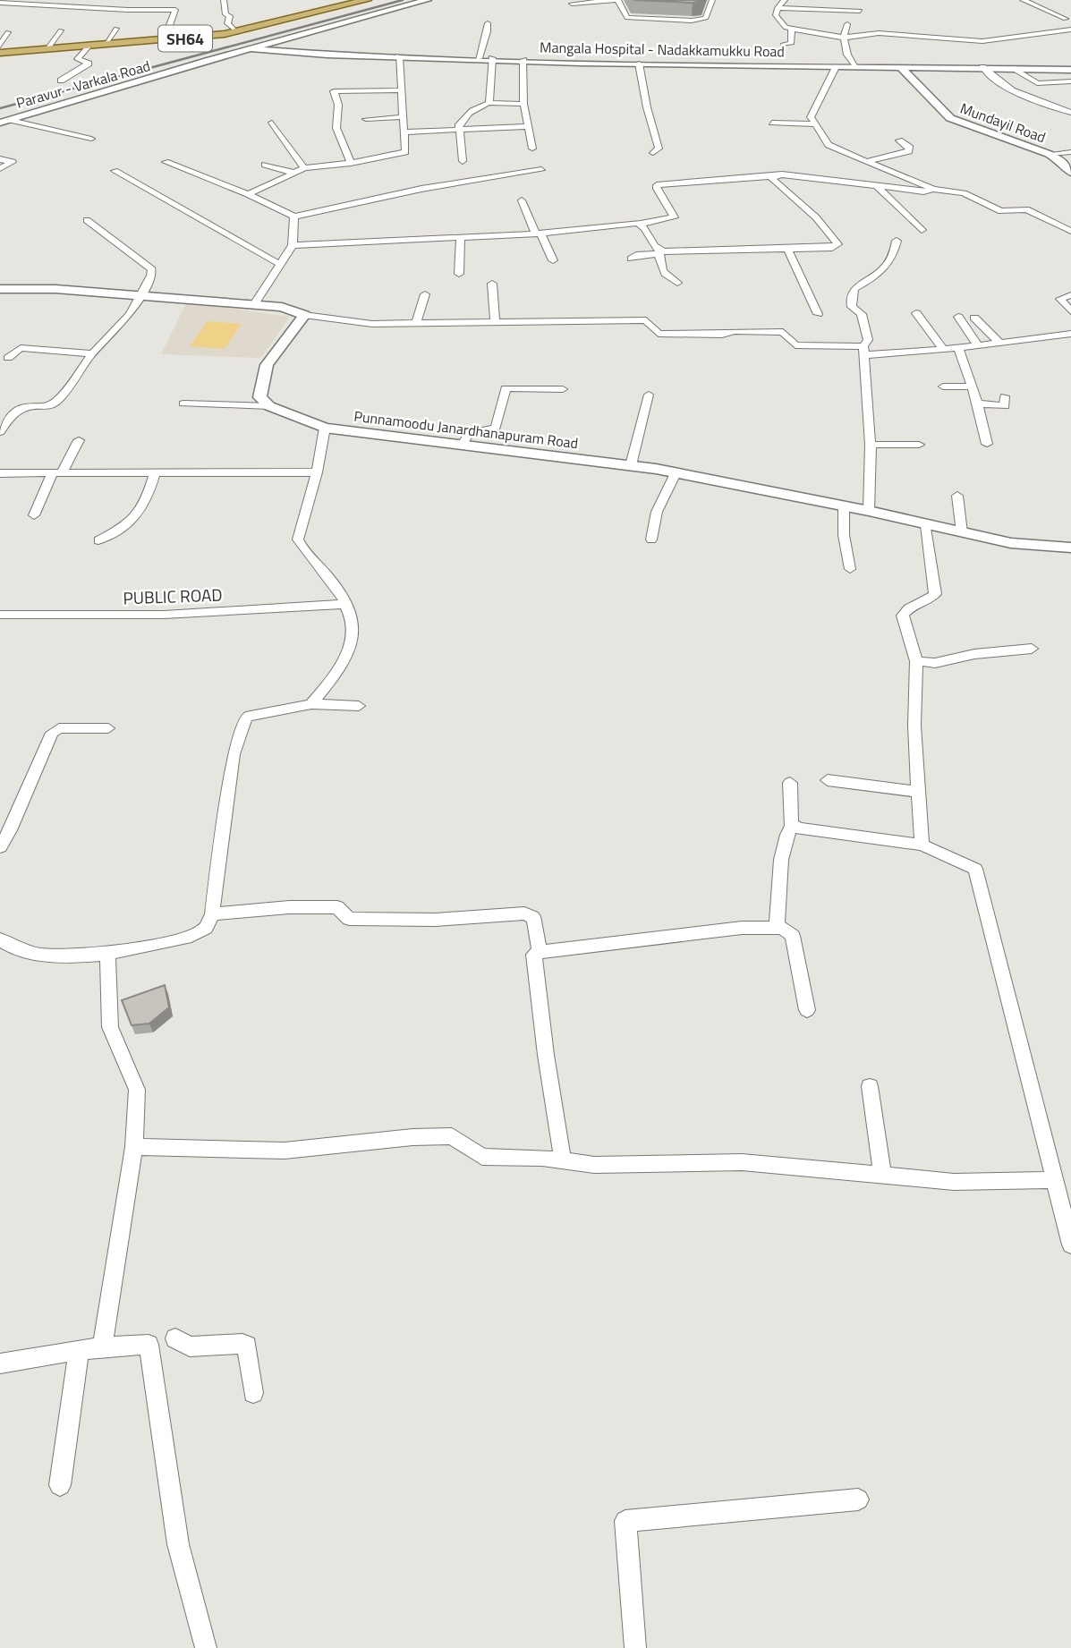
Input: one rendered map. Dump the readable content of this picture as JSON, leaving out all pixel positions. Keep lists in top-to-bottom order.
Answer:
{
  "streets": {
    "main road": [
      "SH64",
      "Mangala Hospital - Nadakkamukku Road",
      "Paravur - Varkala Road",
      "Mundayil Road",
      "Punnamoodu Janardhanapuram Road"
    ],
    "street": ["PUBLIC ROAD"]
  },
  "crossings": [
    ["Mangala Hospital - Nadakkamukku Road", "Paravur - Varkala Road"],
    ["Mangala Hospital - Nadakkamukku Road", "Mundayil Road"]
  ]
}
